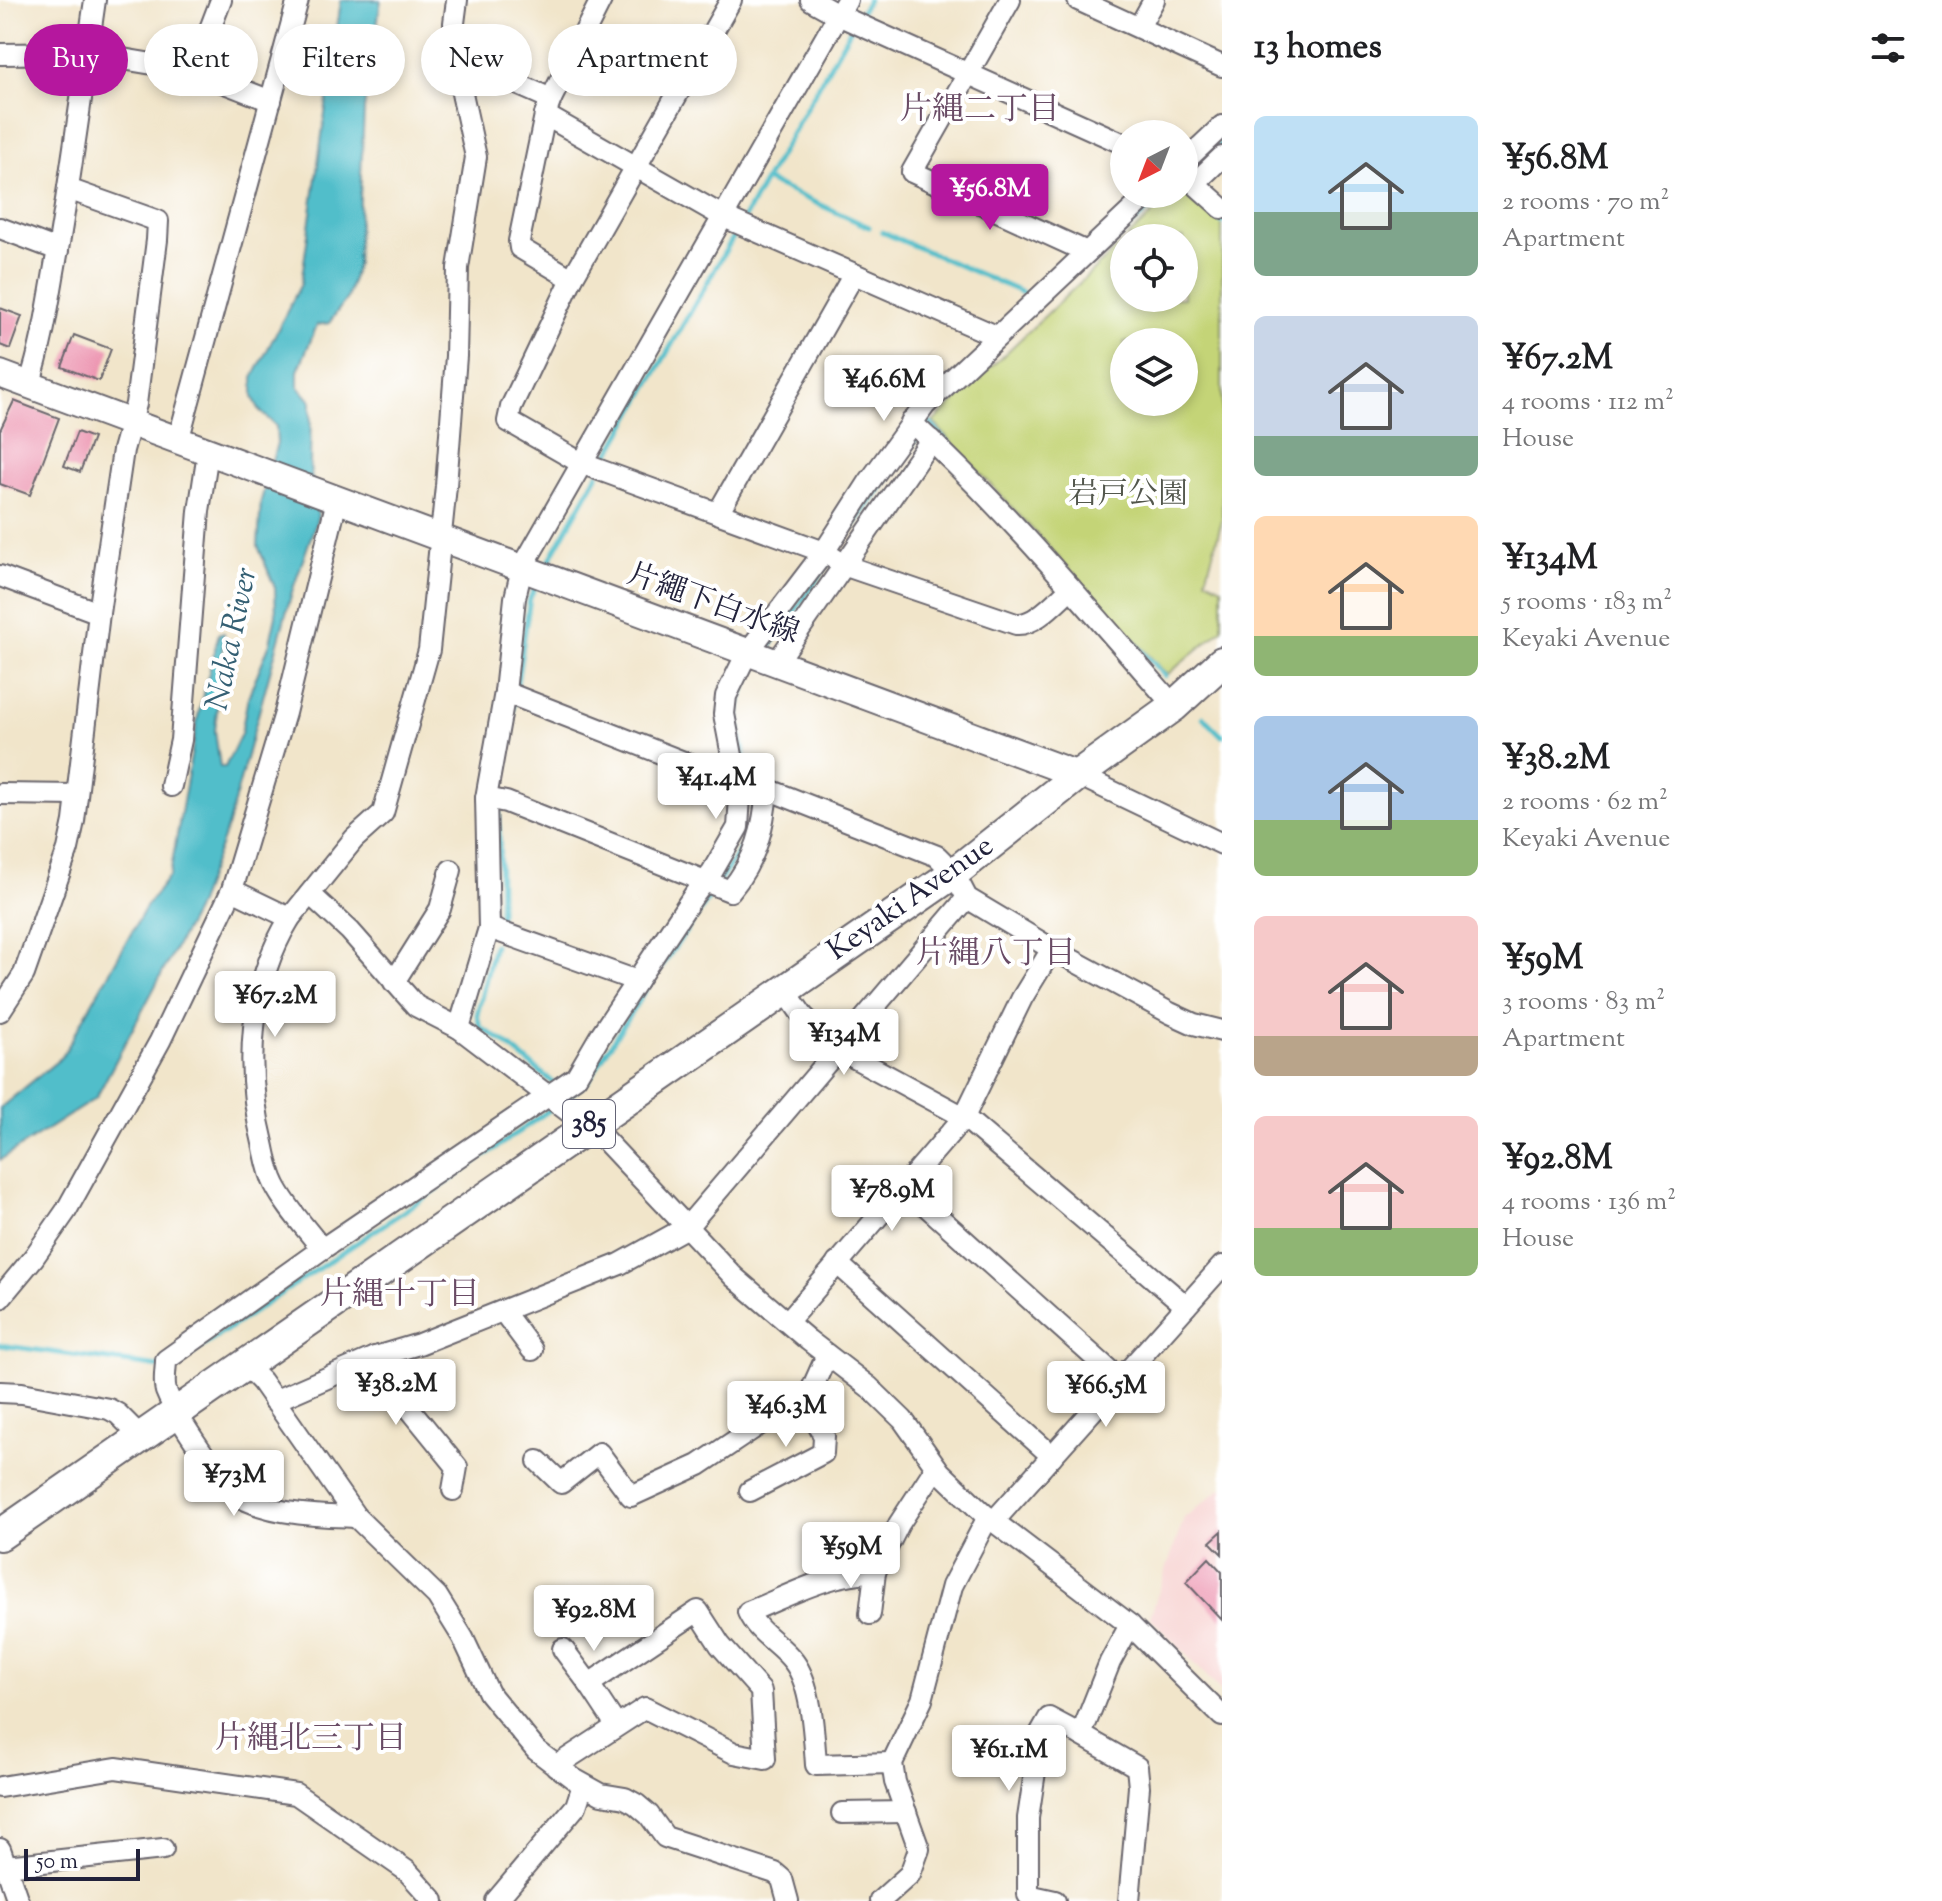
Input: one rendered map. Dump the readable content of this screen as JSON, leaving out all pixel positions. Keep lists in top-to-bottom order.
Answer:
{
  "streets": {
    "highway": ["Keyaki Avenue", "385"],
    "main road": ["片繩下白水線"]
  },
  "crossings": [
    ["片繩下白水線", "Keyaki Avenue"]
  ],
  "districts": [
    "片縄二丁目",
    "片縄八丁目",
    "片縄十丁目",
    "片縄北三丁目"
  ],
  "water": ["Naka River"],
  "parks": ["岩戸公園"],
  "scale_bar": "50 m",
  "north": "bottom left",
  "page": {
    "heading": "13 homes",
    "chip": [
      "Buy",
      "Rent",
      "Filters",
      "New",
      "Apartment"
    ],
    "list": [
      {
        "name": "¥56.8M",
        "note": "2 rooms · 70 m² · Apartment"
      },
      {
        "name": "¥67.2M",
        "note": "4 rooms · 112 m² · House"
      },
      {
        "name": "¥134M",
        "note": "5 rooms · 183 m² · Keyaki Avenue"
      },
      {
        "name": "¥38.2M",
        "note": "2 rooms · 62 m² · Keyaki Avenue"
      },
      {
        "name": "¥59M",
        "note": "3 rooms · 83 m² · Apartment"
      },
      {
        "name": "¥92.8M",
        "note": "4 rooms · 136 m² · House"
      }
    ],
    "price": [
      "¥56.8M",
      "¥46.6M",
      "¥41.4M",
      "¥67.2M",
      "¥134M",
      "¥78.9M",
      "¥38.2M",
      "¥66.5M",
      "¥46.3M",
      "¥73M",
      "¥59M",
      "¥92.8M",
      "¥61.1M"
    ],
    "scale": "50 m"
  }
}
